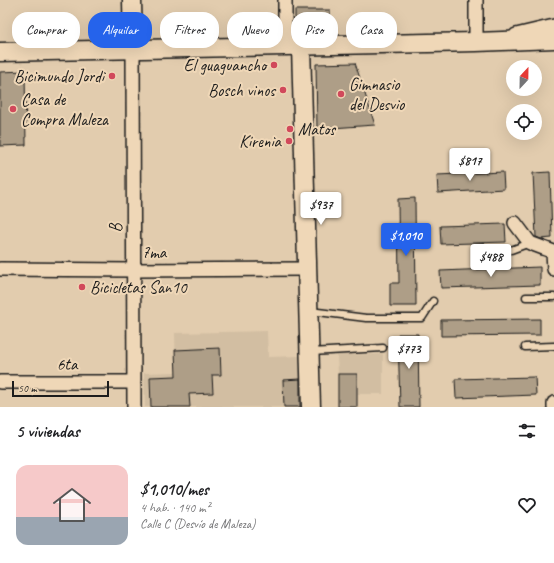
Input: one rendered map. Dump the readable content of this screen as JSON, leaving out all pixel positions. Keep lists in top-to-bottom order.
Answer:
{
  "streets": {
    "street": ["B", "7ma", "6ta"]
  },
  "crossings": [
    ["B", "7ma"],
    ["B", "6ta"]
  ],
  "places": [
    "El guaguancho",
    "Bicimundo Jordi",
    "Bosch vinos",
    "Gimnasio del Desvio",
    "Casa de Compra Maleza",
    "Matos",
    "Kirenia",
    "Bicicletas San10"
  ],
  "scale_bar": "50 m",
  "north": "top",
  "page": {
    "chip": [
      "Comprar",
      "Alquilar",
      "Filtros",
      "Nuevo",
      "Piso",
      "Casa"
    ],
    "price": [
      "$817",
      "$937",
      "$1,010",
      "$488",
      "$773"
    ],
    "scale": "50 m",
    "heading": "5 viviendas",
    "list": [
      {
        "name": "$1,010/mes",
        "note": "4 hab. · 140 m² · Calle C (Desvío de Maleza)"
      }
    ]
  }
}
